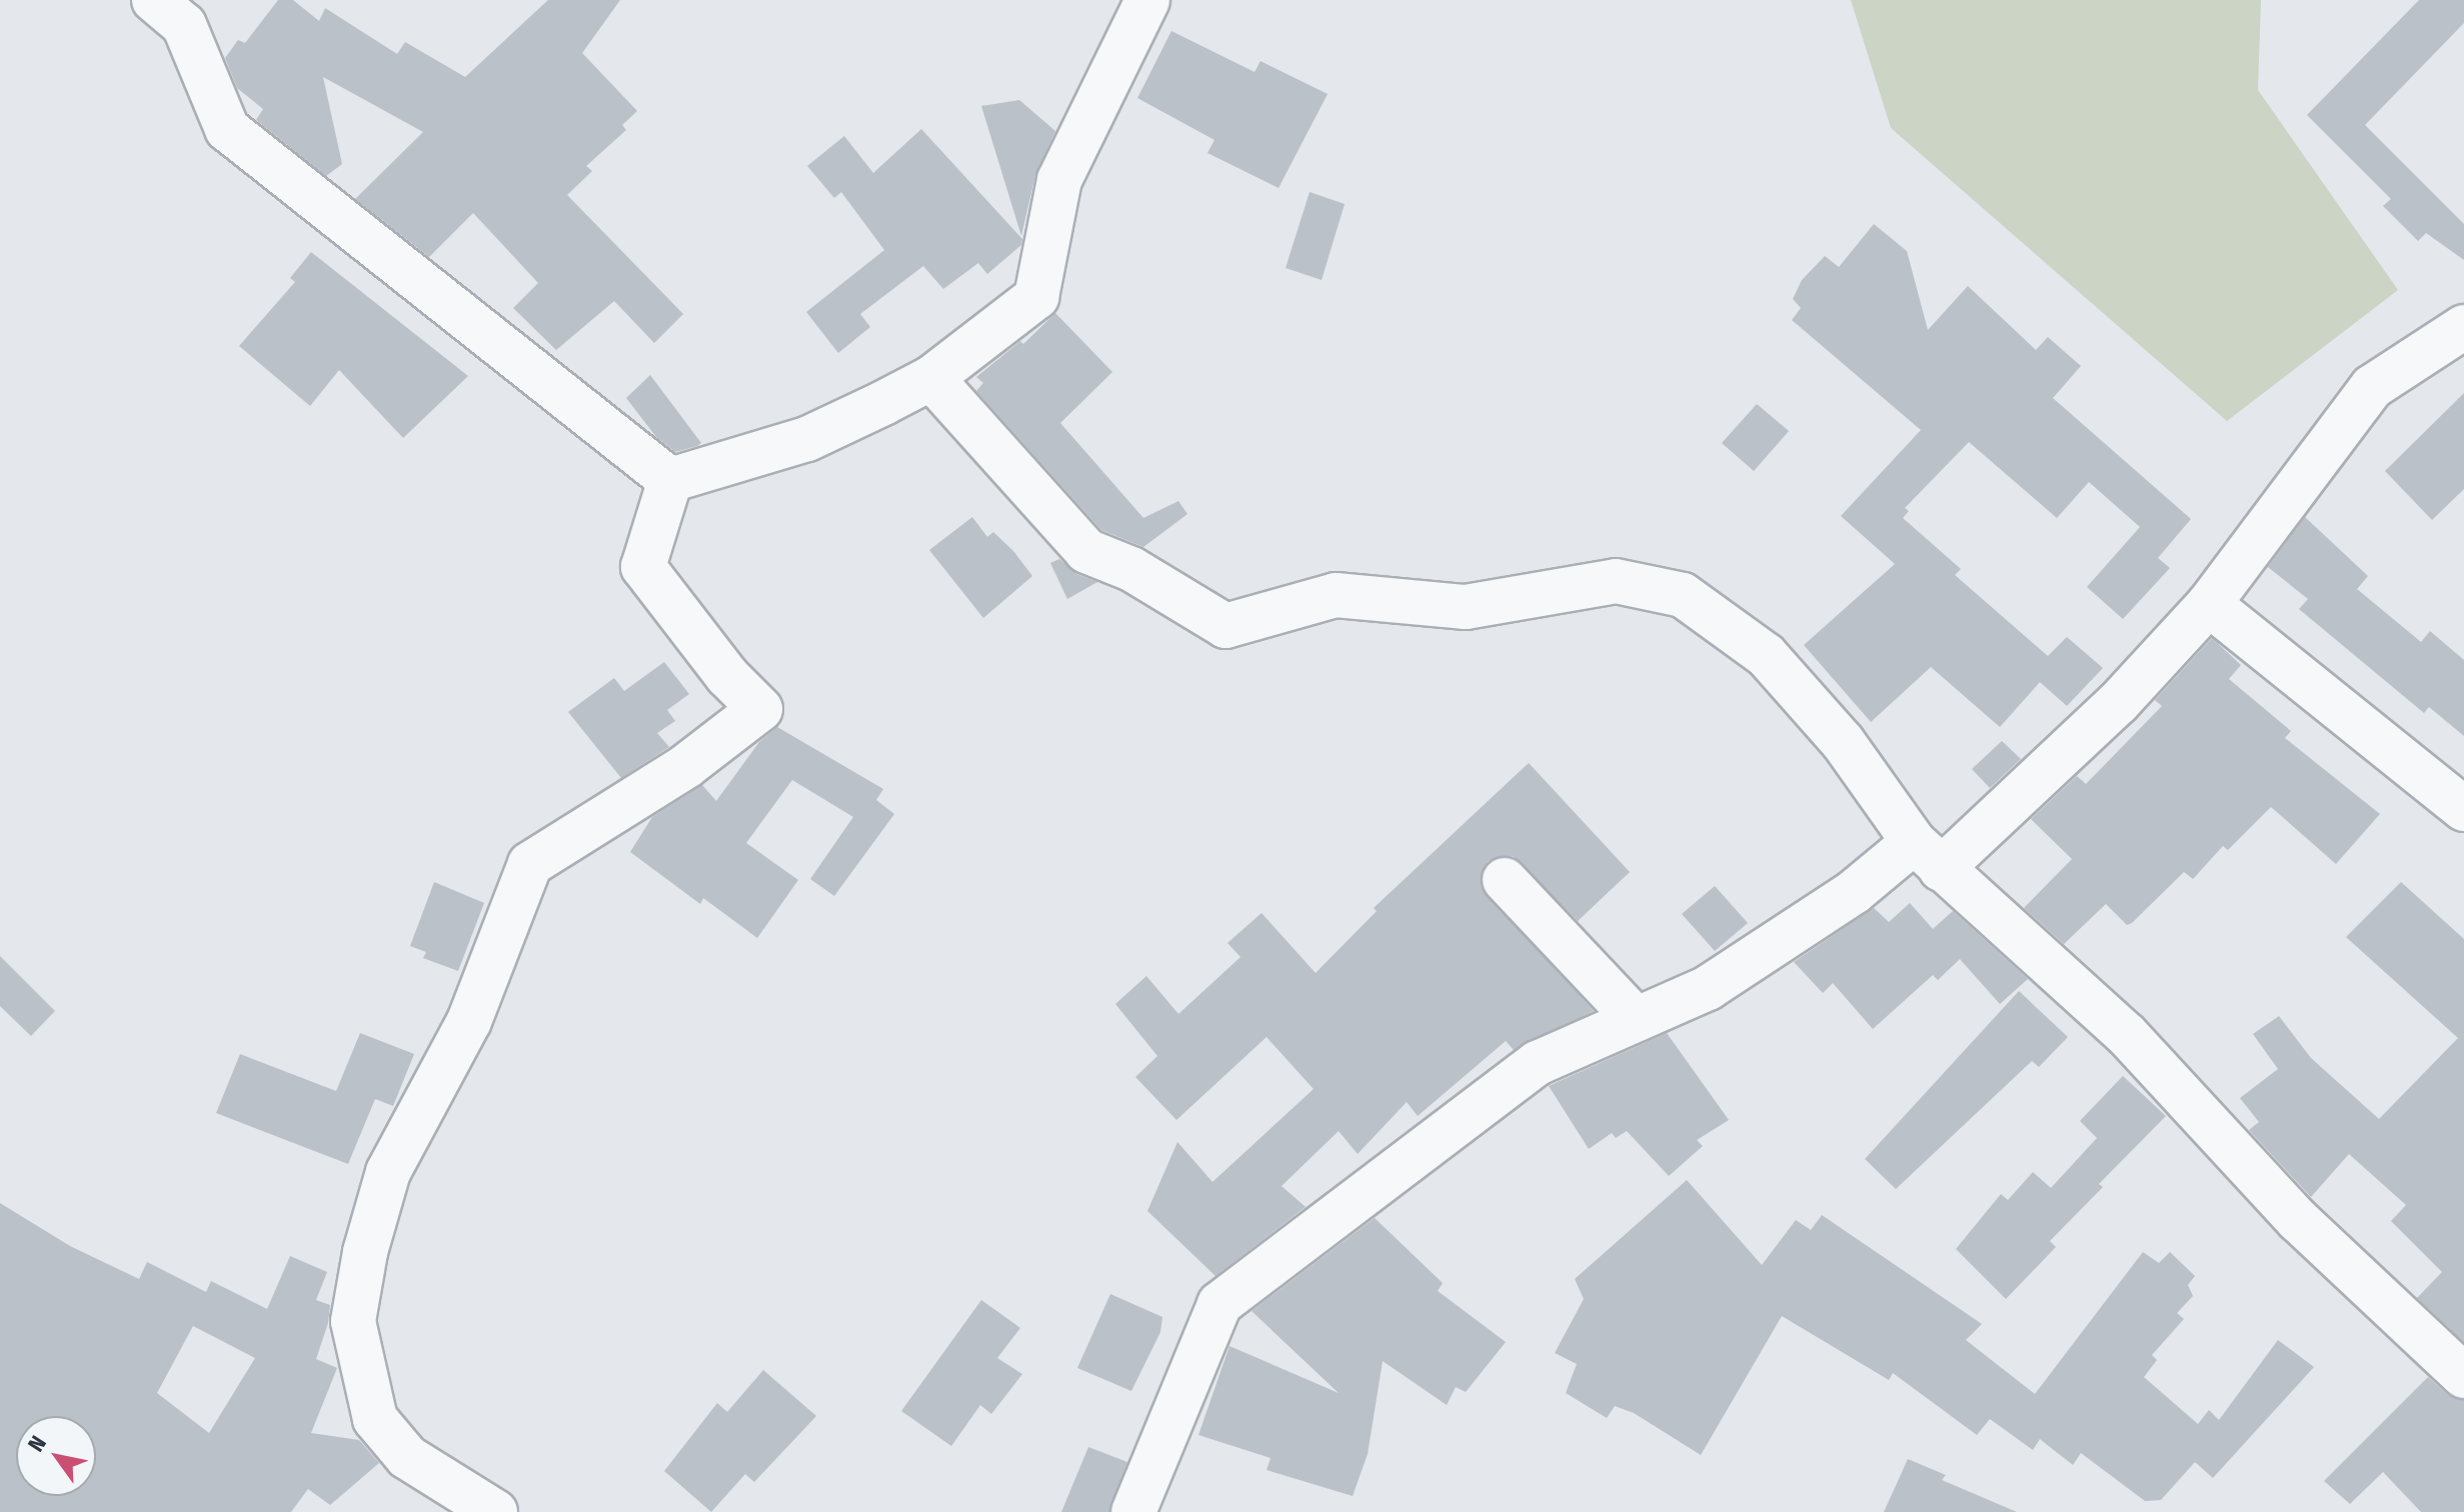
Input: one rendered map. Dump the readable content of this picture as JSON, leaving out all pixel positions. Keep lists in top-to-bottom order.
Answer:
{
  "north": "top left"
}
